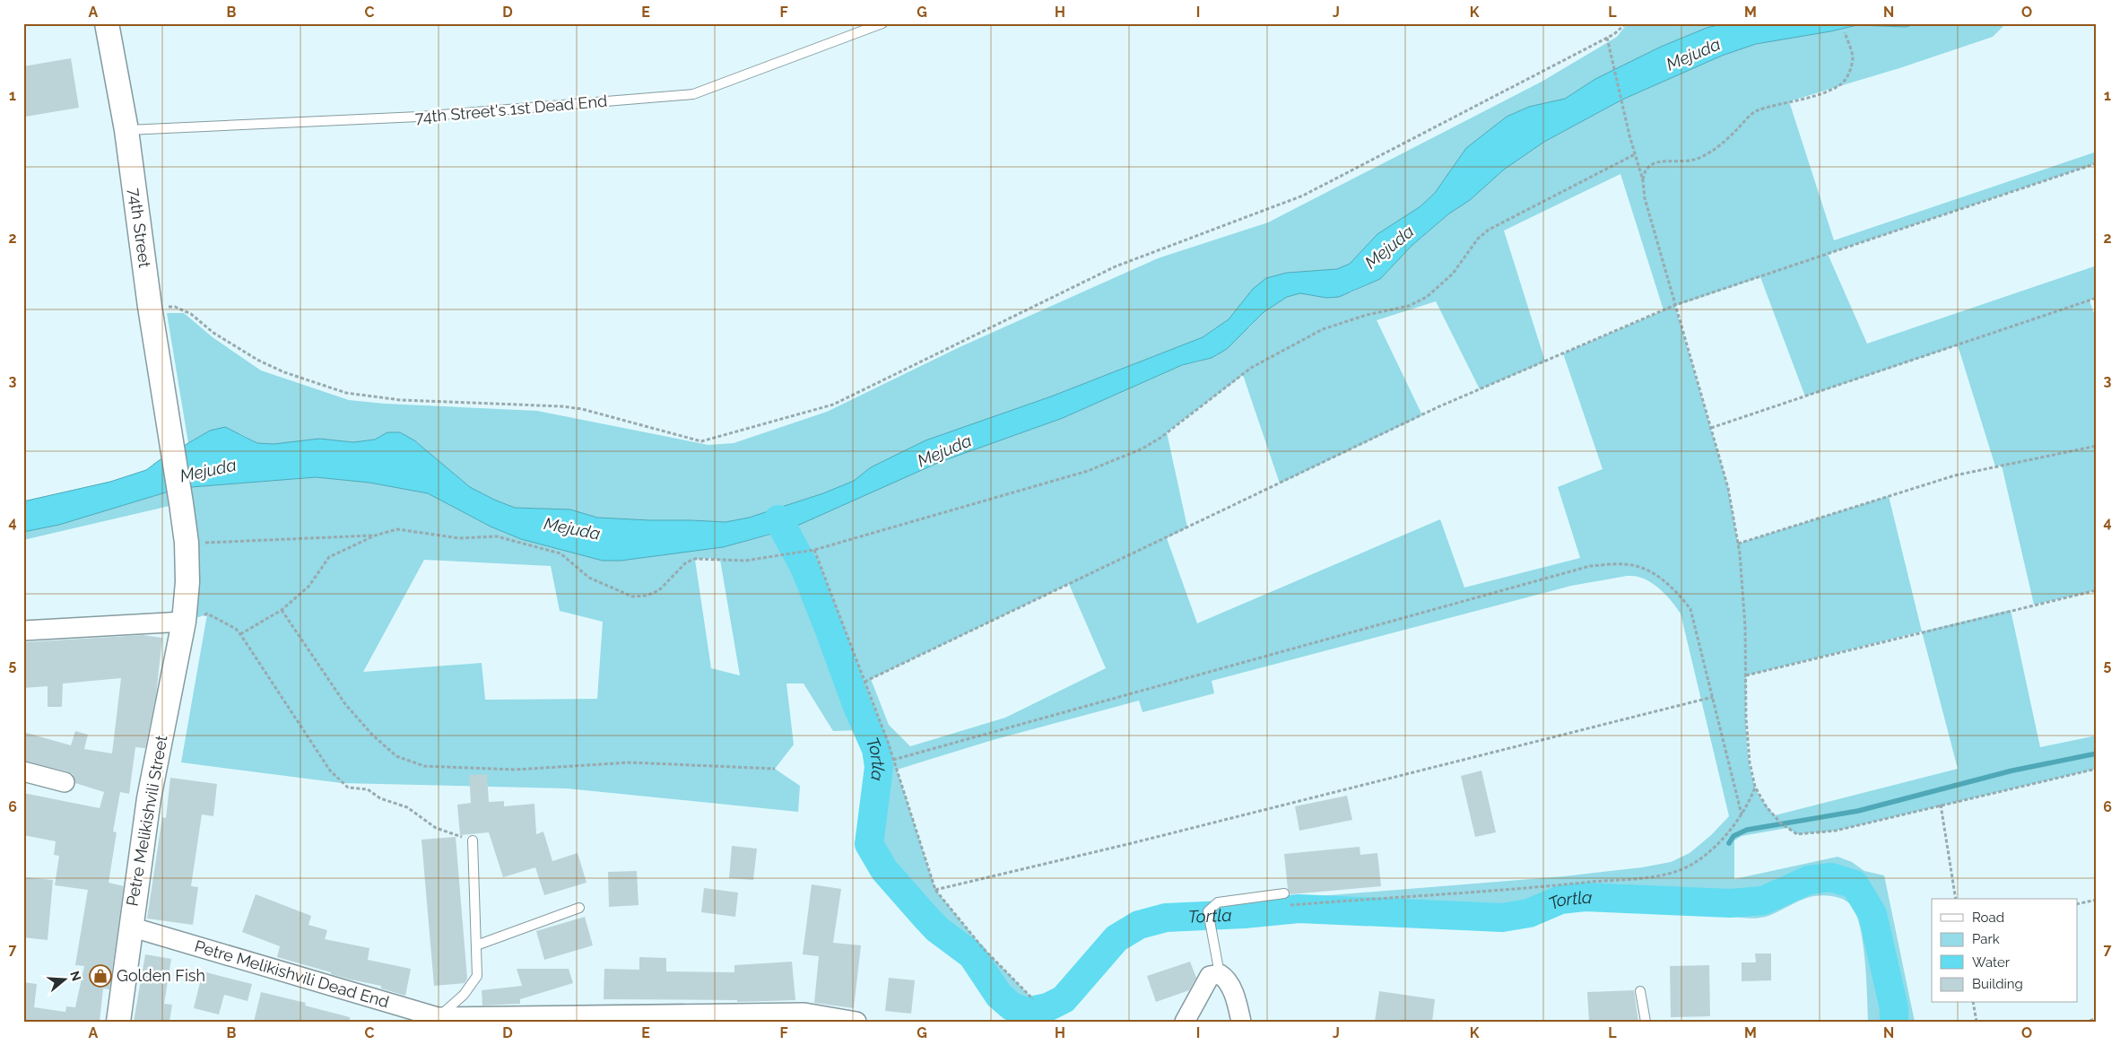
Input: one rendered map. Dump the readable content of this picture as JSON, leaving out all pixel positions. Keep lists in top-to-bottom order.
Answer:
{
  "streets": {
    "street": ["74th Street", "Petre Melikishvili Street", "Petre Melikishvili Dead End"],
    "lane": ["74th Street's 1st Dead End"]
  },
  "crossings": [
    ["74th Street's 1st Dead End", "74th Street"],
    ["Petre Melikishvili Street", "Petre Melikishvili Dead End"]
  ],
  "water": ["Mejuda", "Tortla"],
  "places": {
    "shop": ["Golden Fish"]
  },
  "legend": [
    "Road",
    "Park",
    "Water",
    "Building"
  ],
  "north": "right",
  "grid": {
    "columns": [
      "A",
      "B",
      "C",
      "D",
      "E",
      "F",
      "G",
      "H",
      "I",
      "J",
      "K",
      "L",
      "M",
      "N",
      "O"
    ],
    "rows": [
      "1",
      "2",
      "3",
      "4",
      "5",
      "6",
      "7"
    ]
  }
}
